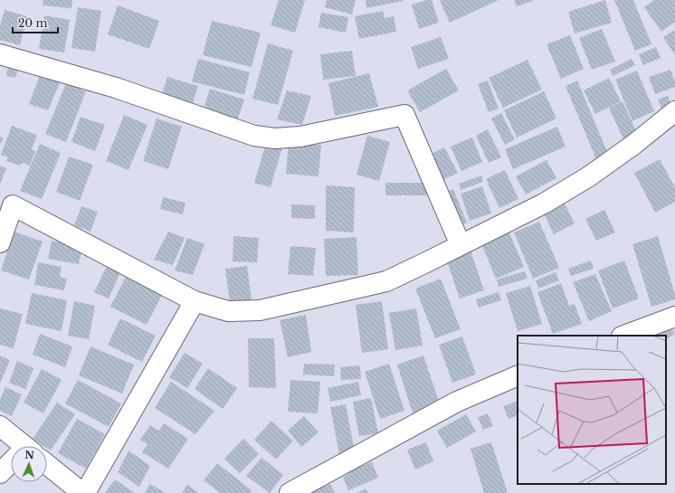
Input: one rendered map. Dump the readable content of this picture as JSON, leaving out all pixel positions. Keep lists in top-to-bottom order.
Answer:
{
  "scale_bar": "20 m",
  "north": "top"
}
